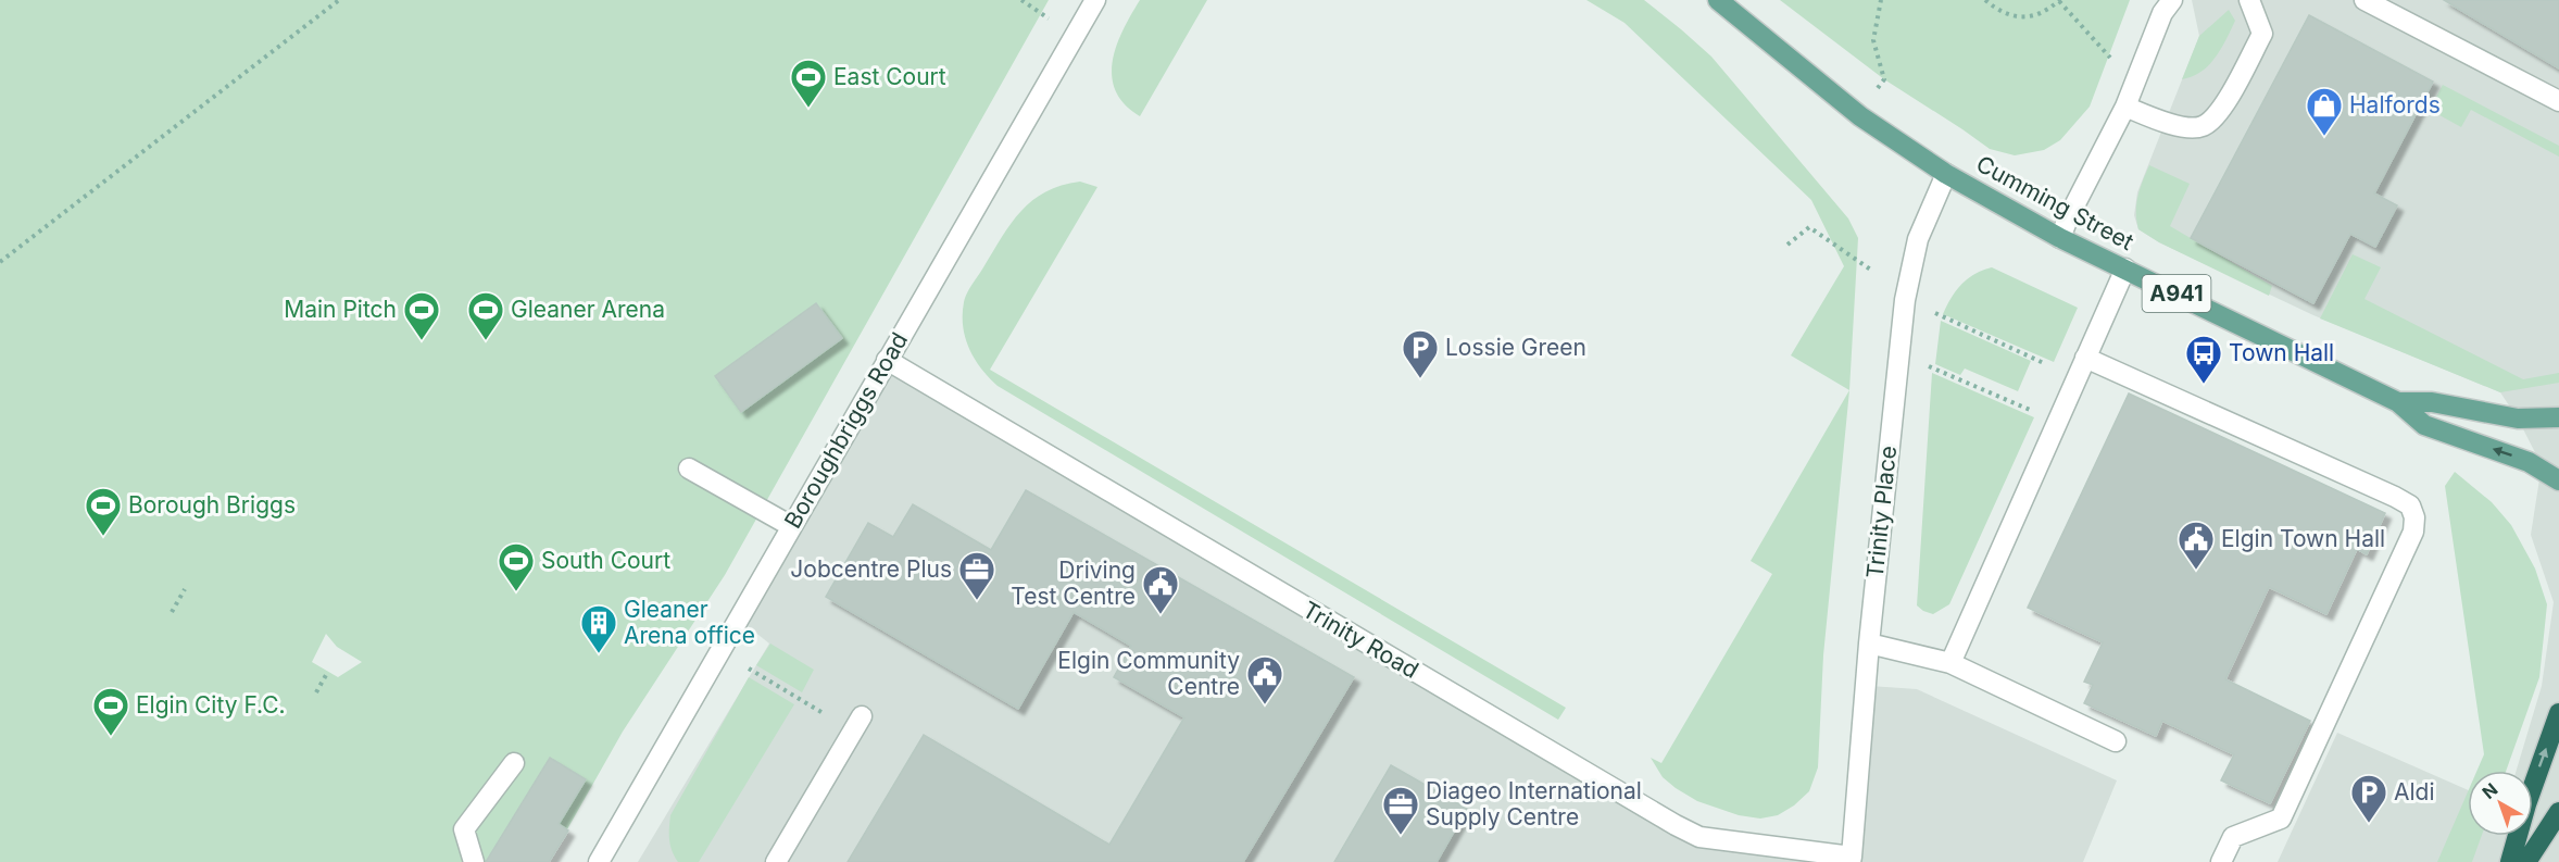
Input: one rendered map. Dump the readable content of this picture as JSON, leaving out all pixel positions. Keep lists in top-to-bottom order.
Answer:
{
  "streets": {
    "main road": ["Cumming Street", "A941"],
    "street": ["Boroughbriggs Road", "Trinity Place", "Trinity Road"]
  },
  "crossings": [
    ["Cumming Street", "Trinity Place"],
    ["Boroughbriggs Road", "Trinity Road"],
    ["Trinity Place", "Trinity Road"]
  ],
  "places": {
    "sports": [
      "East Court",
      "Main Pitch",
      "Gleaner Arena",
      "Borough Briggs",
      "South Court",
      "Elgin City F.C."
    ],
    "shop": ["Halfords"],
    "parking": ["Lossie Green", "Aldi"],
    "bus stop": ["Town Hall"],
    "public building": ["Elgin Town Hall", "Driving Test Centre", "Elgin Community Centre"],
    "office": ["Jobcentre Plus", "Diageo International Supply Centre"],
    "building": ["Gleaner Arena office"]
  },
  "north": "top left"
}
